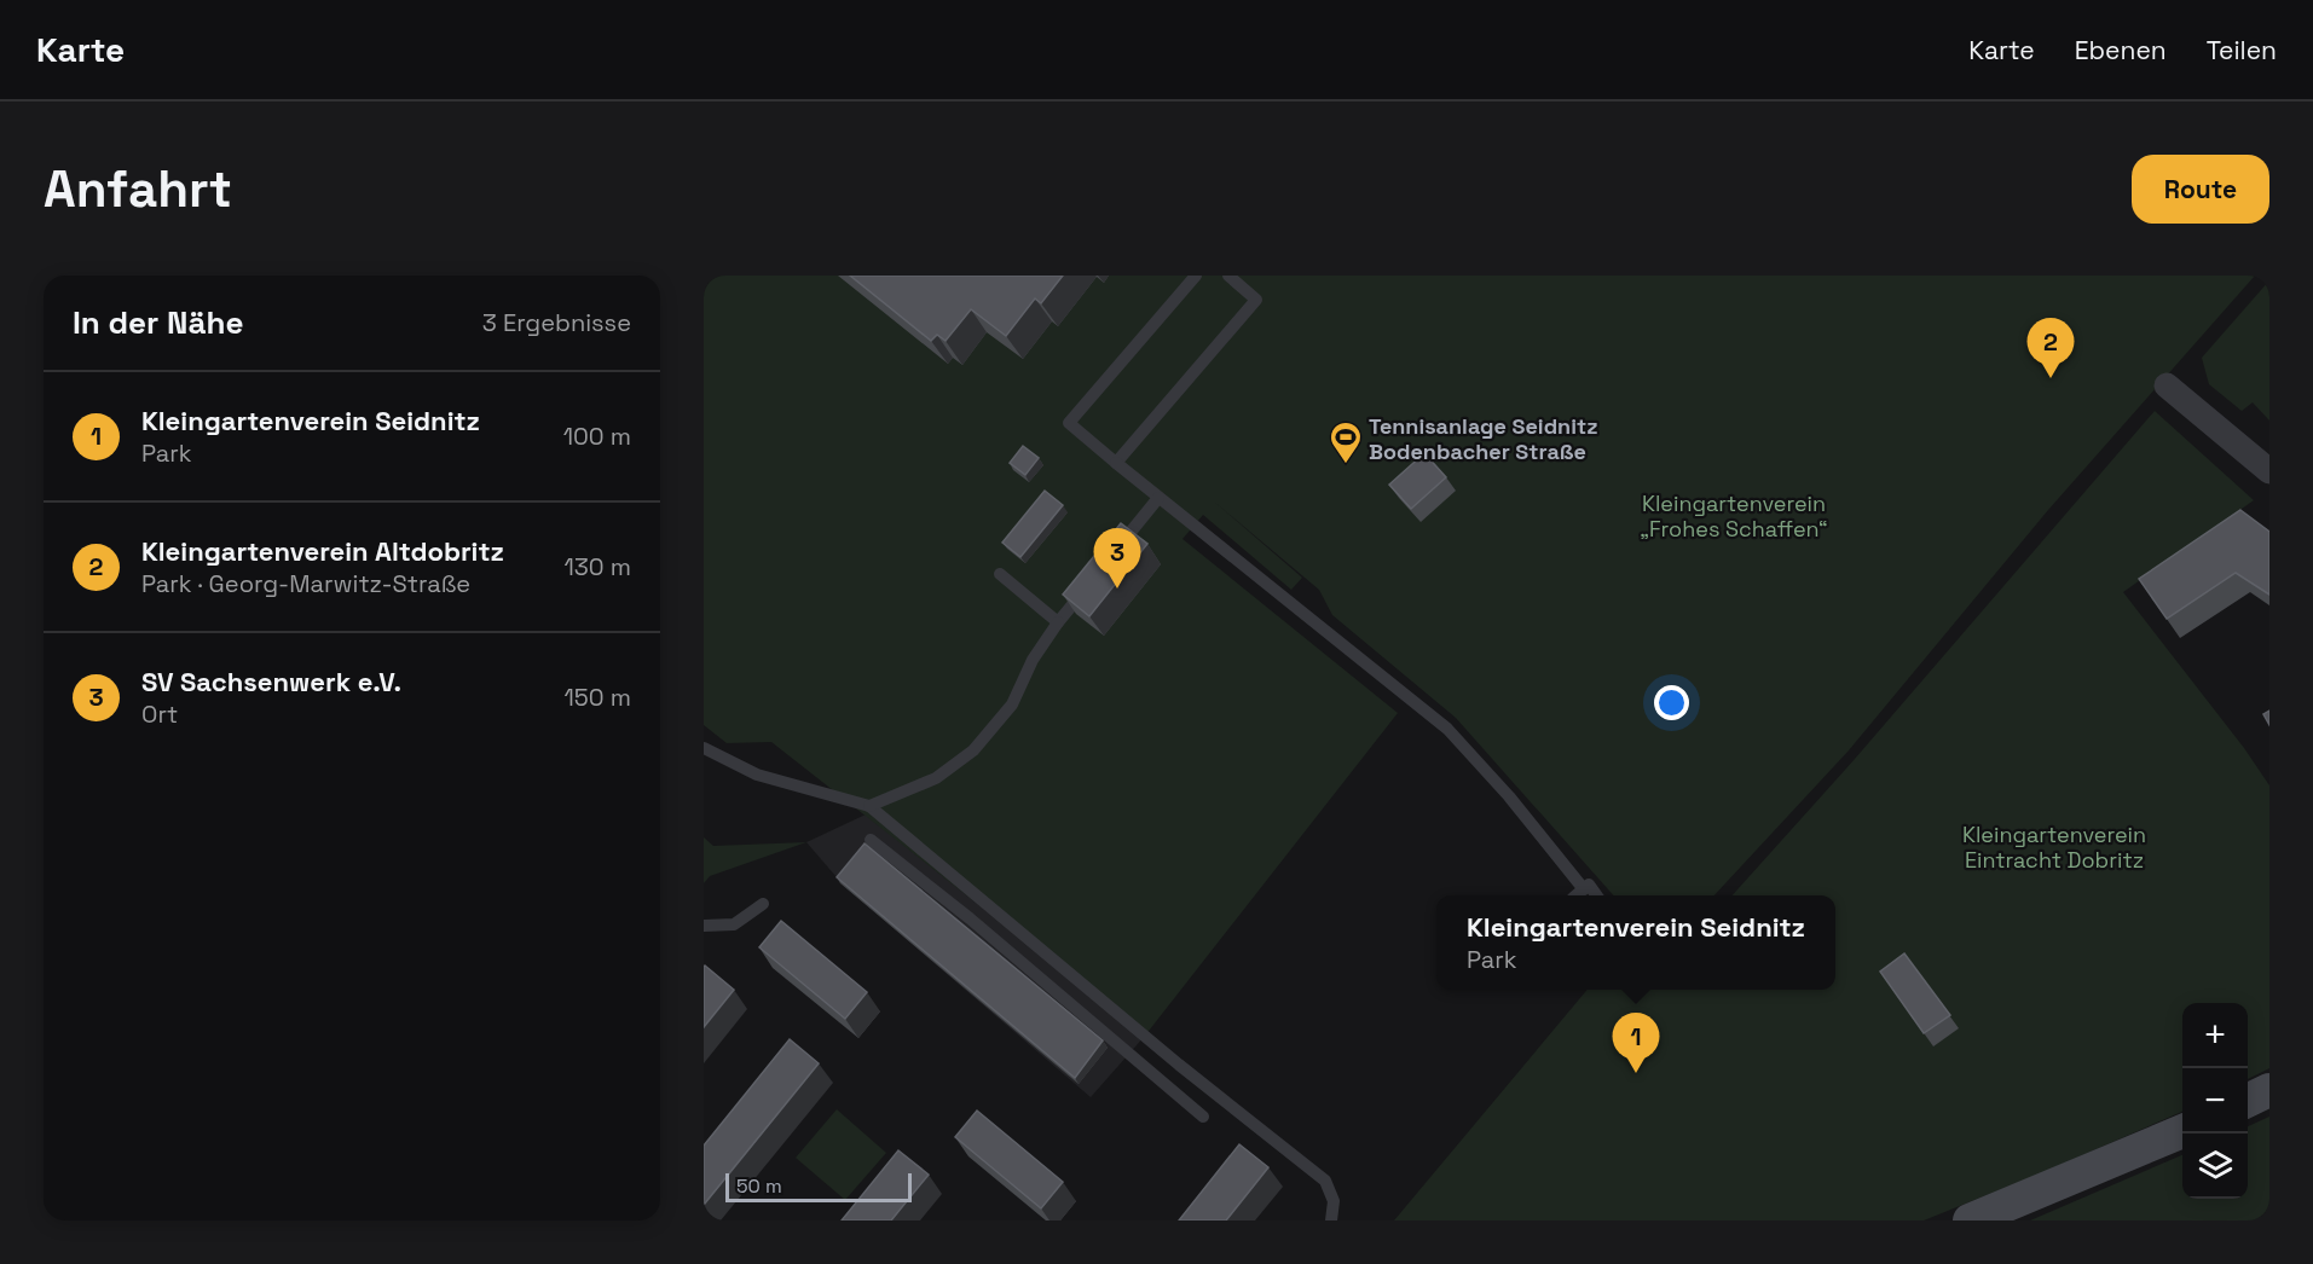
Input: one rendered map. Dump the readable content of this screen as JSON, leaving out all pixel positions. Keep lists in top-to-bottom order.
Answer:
{
  "parks": ["Kleingartenverein „Frohes Schaffen“", "Kleingartenverein Eintracht Dobritz"],
  "places": {
    "sports": ["Tennisanlage Seidnitz Bodenbacher Straße"]
  },
  "scale_bar": "50 m",
  "page": {
    "header": "Karte",
    "nav": ["Karte", "Ebenen", "Teilen"],
    "buttons": "Route",
    "title": "Anfahrt",
    "heading": ["In der Nähe", "3 Ergebnisse"],
    "pins": ["2", "3", "1"],
    "list": [
      {
        "mark": "1",
        "name": "Kleingartenverein Seidnitz",
        "note": "Park",
        "value": "100 m"
      },
      {
        "mark": "2",
        "name": "Kleingartenverein Altdobritz",
        "note": "Park · Georg-Marwitz-Straße",
        "value": "130 m"
      },
      {
        "mark": "3",
        "name": "SV Sachsenwerk e.V.",
        "note": "Ort",
        "value": "150 m"
      }
    ],
    "popup": ["Kleingartenverein Seidnitz", "Park"],
    "map_buttons": ["+", "−"],
    "scale": "50 m"
  }
}
